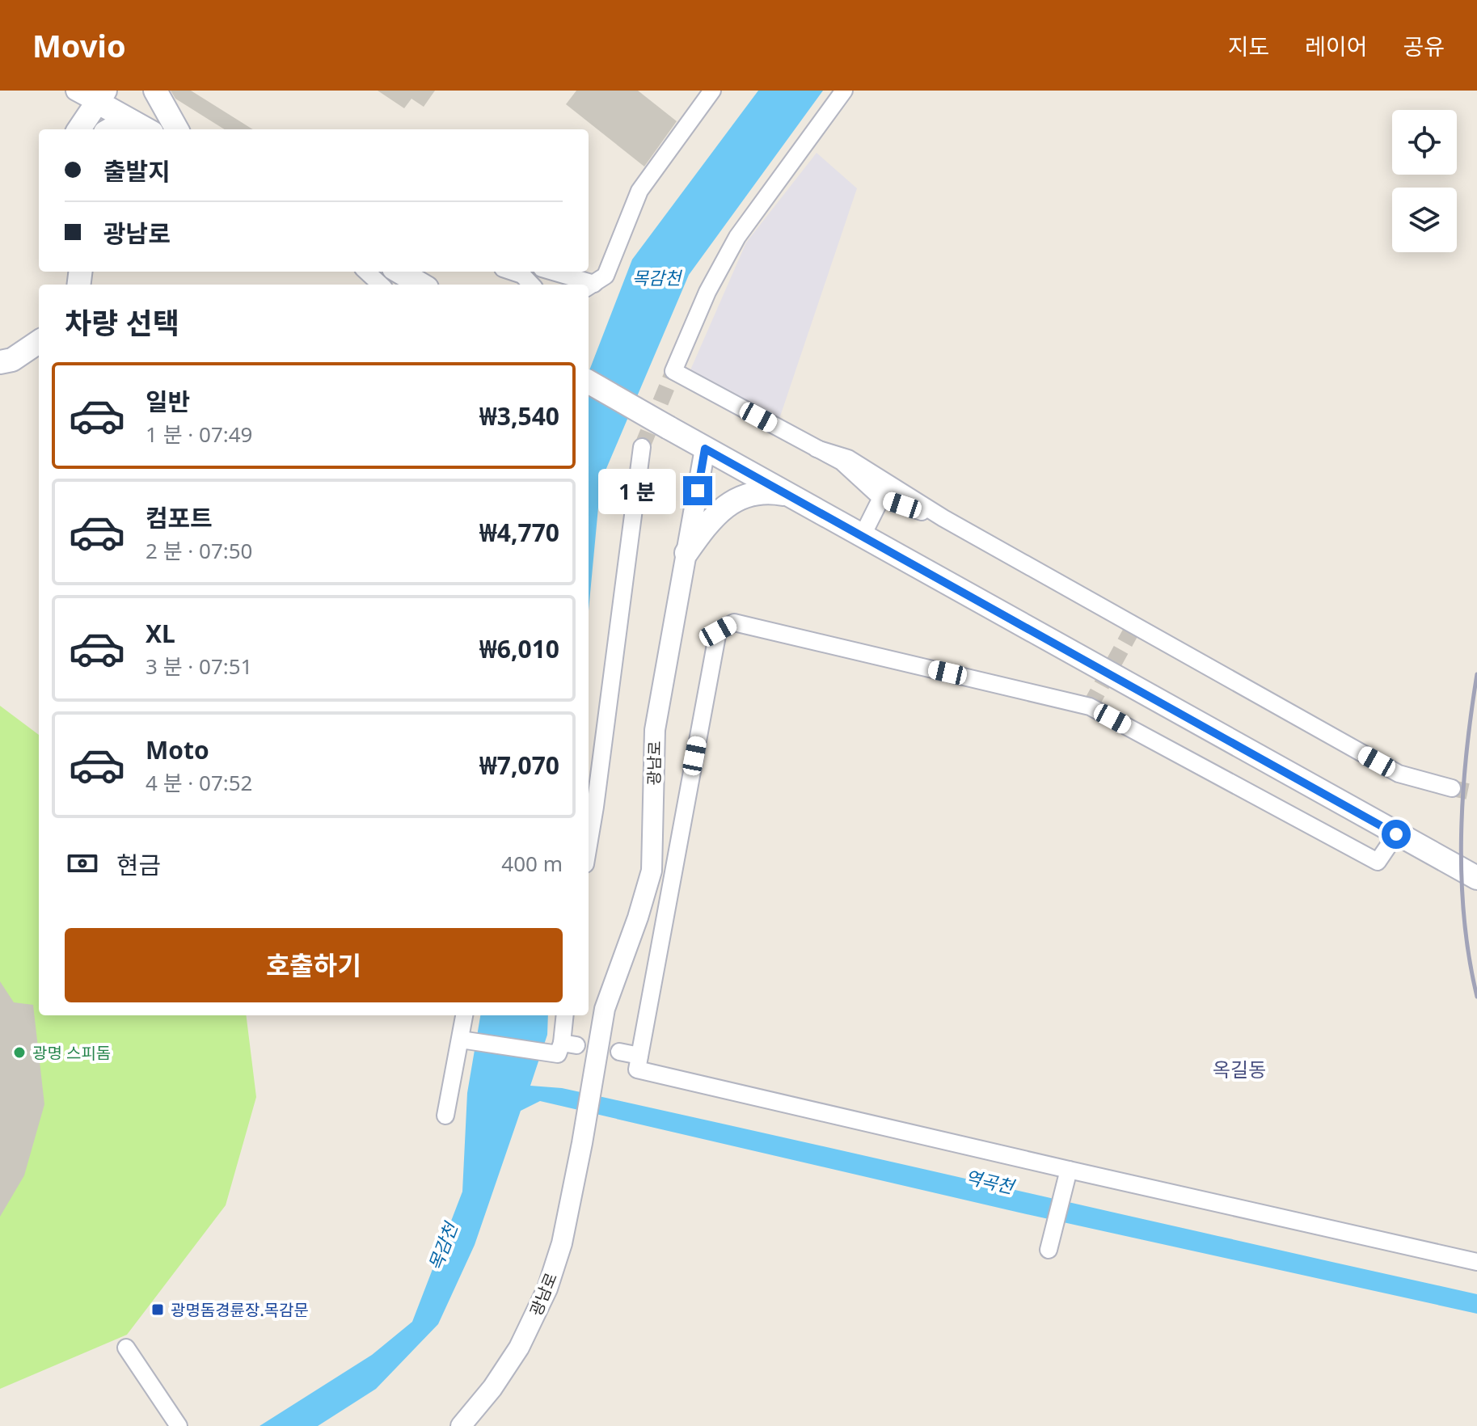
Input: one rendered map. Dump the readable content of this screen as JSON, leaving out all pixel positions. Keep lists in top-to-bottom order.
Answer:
{
  "streets": {
    "street": ["광남로"]
  },
  "districts": ["옥길동"],
  "water": ["목감천", "역곡천"],
  "places": {
    "other": ["광명 스피돔"],
    "transit": ["광명돔경륜장.목감문"]
  },
  "page": {
    "header": "Movio",
    "nav": ["지도", "레이어", "공유"],
    "banner": ["출발지", "광남로"],
    "heading": "차량 선택",
    "list": [
      {
        "name": "일반",
        "note": "1 분 · 07:49",
        "value": "₩3,540"
      },
      {
        "name": "컴포트",
        "note": "2 분 · 07:50",
        "value": "₩4,770"
      },
      {
        "name": "XL",
        "note": "3 분 · 07:51",
        "value": "₩6,010"
      },
      {
        "name": "Moto",
        "note": "4 분 · 07:52",
        "value": "₩7,070"
      }
    ],
    "bubble": "1 분",
    "pay": ["현금", "400 m"],
    "buttons": "호출하기"
  }
}
